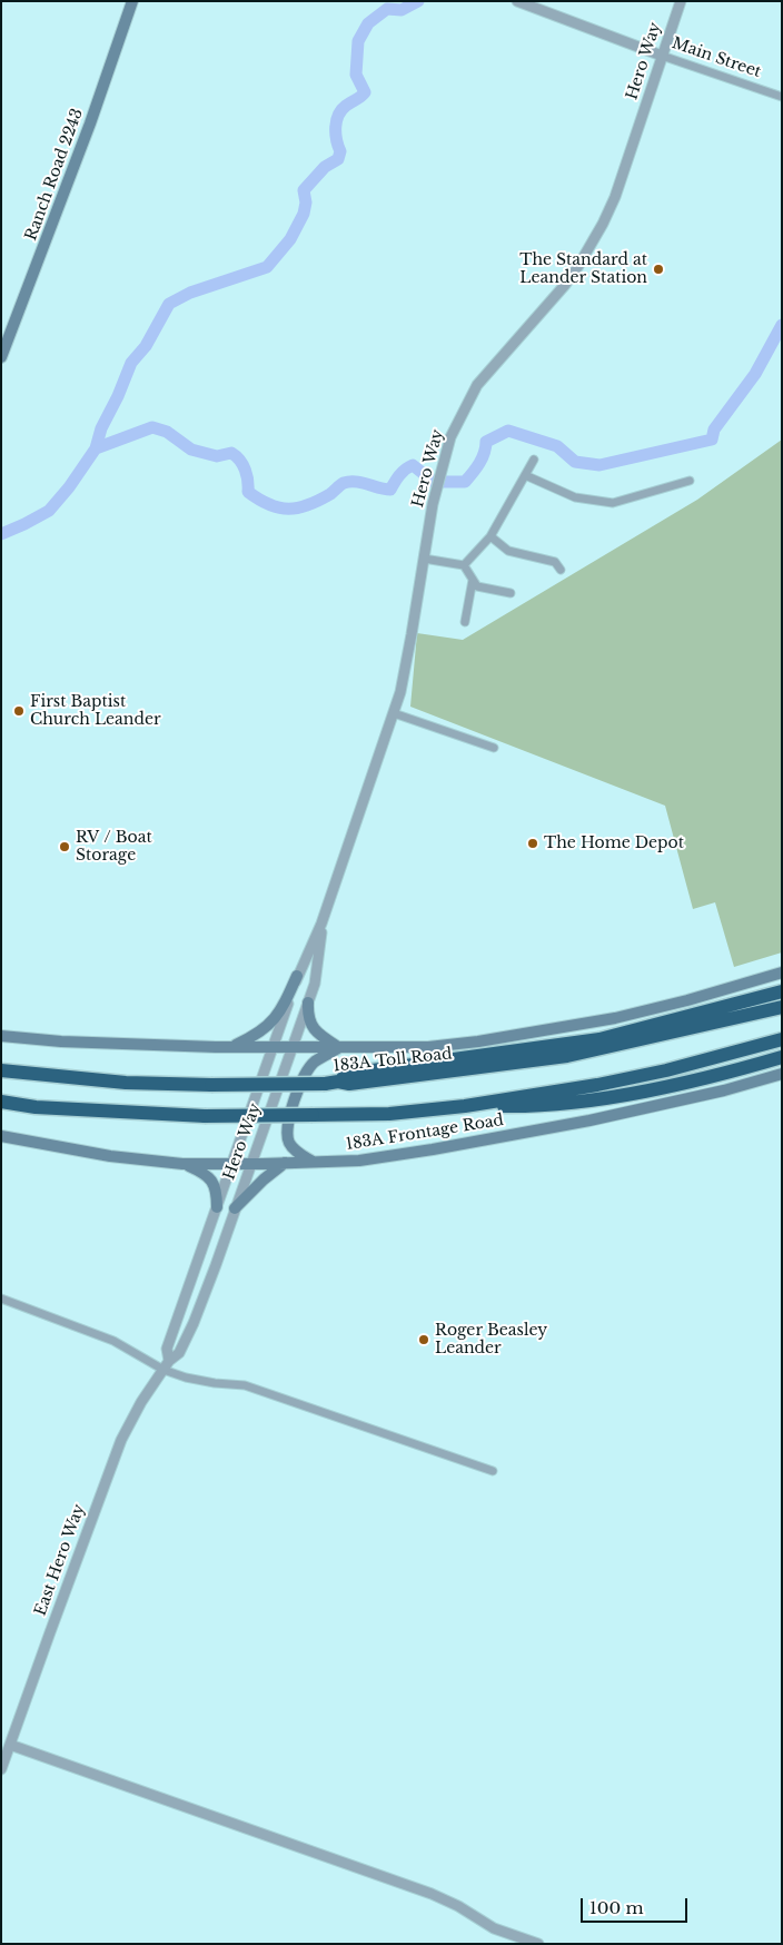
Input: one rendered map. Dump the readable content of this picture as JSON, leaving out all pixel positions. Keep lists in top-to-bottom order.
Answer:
{
  "streets": {
    "highway": ["183A Toll Road"],
    "main road": ["Ranch Road 2243", "183A Frontage Road"],
    "street": ["Main Street", "Hero Way", "East Hero Way"]
  },
  "crossings": [
    ["Main Street", "Hero Way"],
    ["Hero Way", "183A Frontage Road"],
    ["Hero Way", "East Hero Way"]
  ],
  "places": [
    "The Standard at Leander Station",
    "First Baptist Church Leander",
    "The Home Depot",
    "RV / Boat Storage",
    "Roger Beasley Leander"
  ],
  "scale_bar": "100 m"
}
